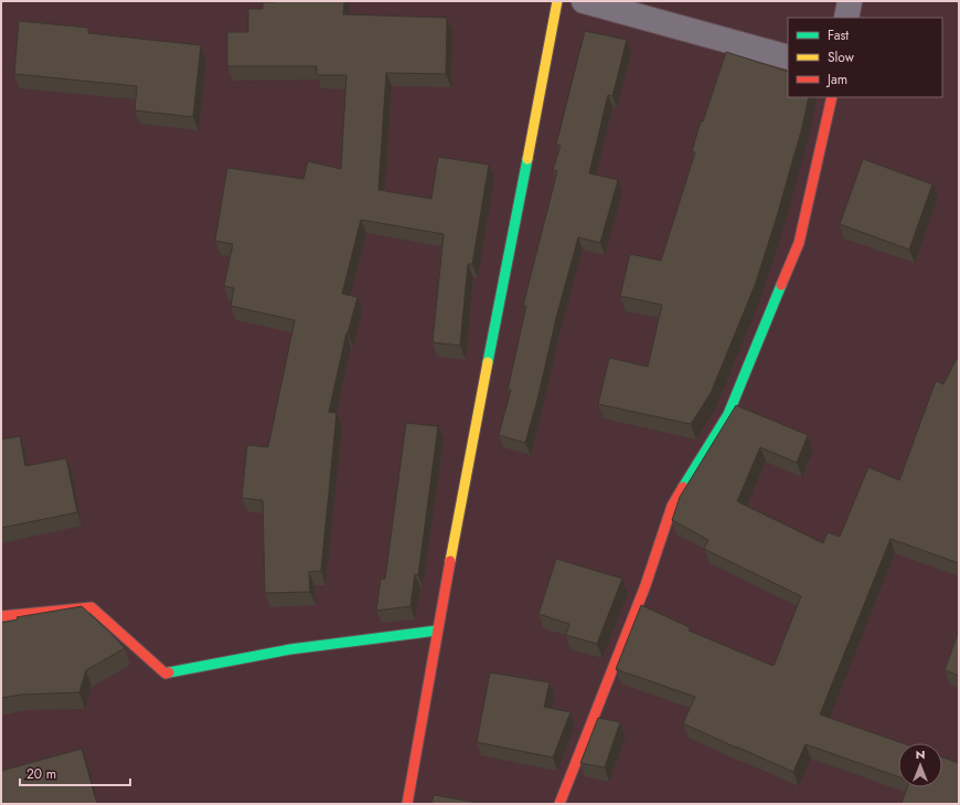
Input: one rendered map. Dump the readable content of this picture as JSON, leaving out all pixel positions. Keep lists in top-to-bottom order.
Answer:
{
  "legend": ["Fast", "Slow", "Jam"],
  "scale_bar": "20 m",
  "north": "top"
}
